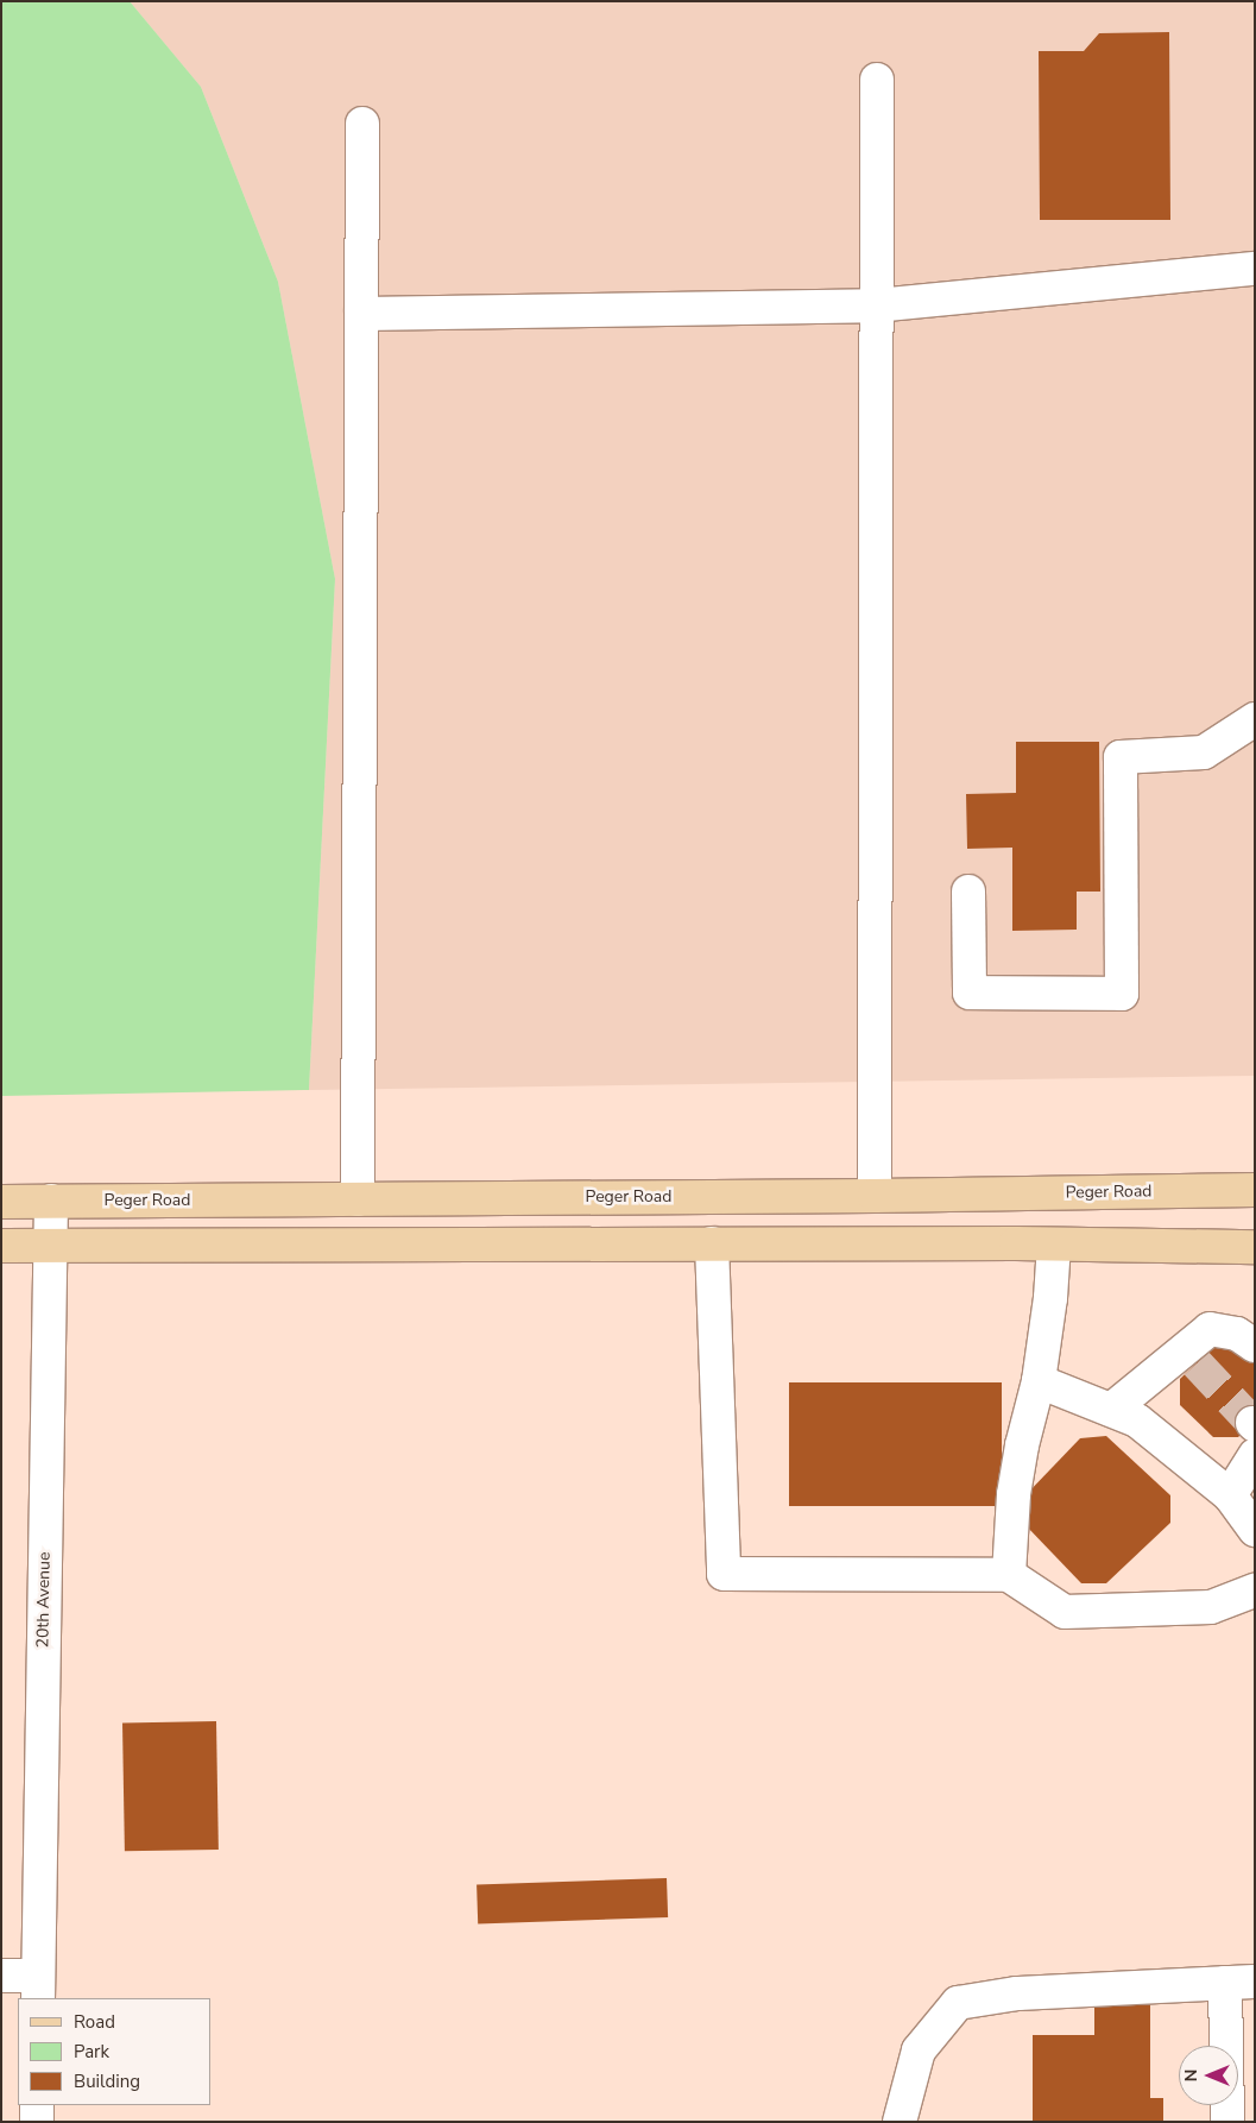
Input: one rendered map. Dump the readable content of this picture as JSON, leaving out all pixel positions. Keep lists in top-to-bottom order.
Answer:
{
  "streets": {
    "main road": ["Peger Road"],
    "street": ["20th Avenue"]
  },
  "crossings": [
    ["Peger Road", "20th Avenue"]
  ],
  "legend": ["Road", "Park", "Building"],
  "north": "left"
}
